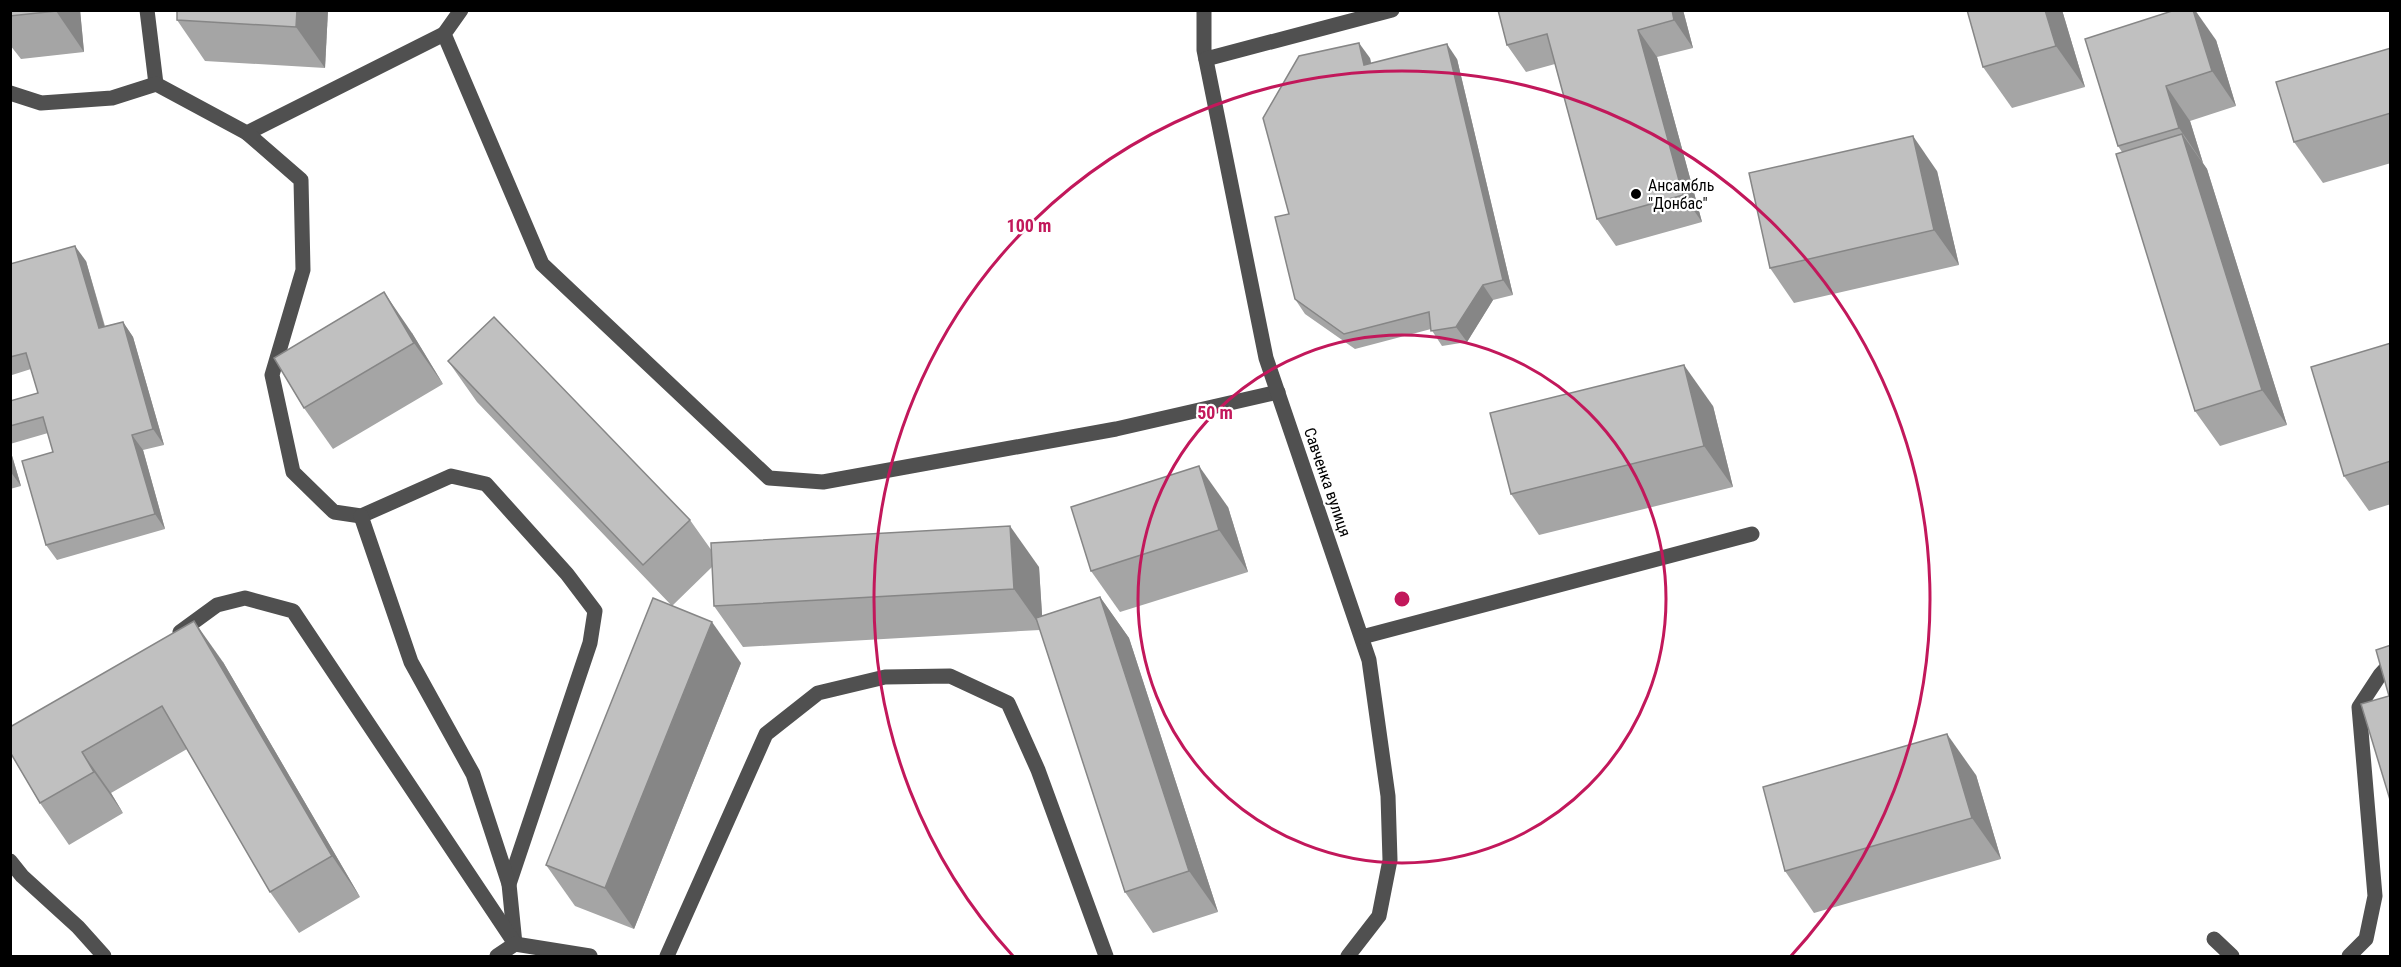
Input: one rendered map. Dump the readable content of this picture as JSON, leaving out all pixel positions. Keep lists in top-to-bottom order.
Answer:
{
  "streets": {
    "street": ["Савченка вулиця"]
  },
  "places": ["Ансамбль \"Донбас\""],
  "rings": ["100 m", "50 m"]
}
